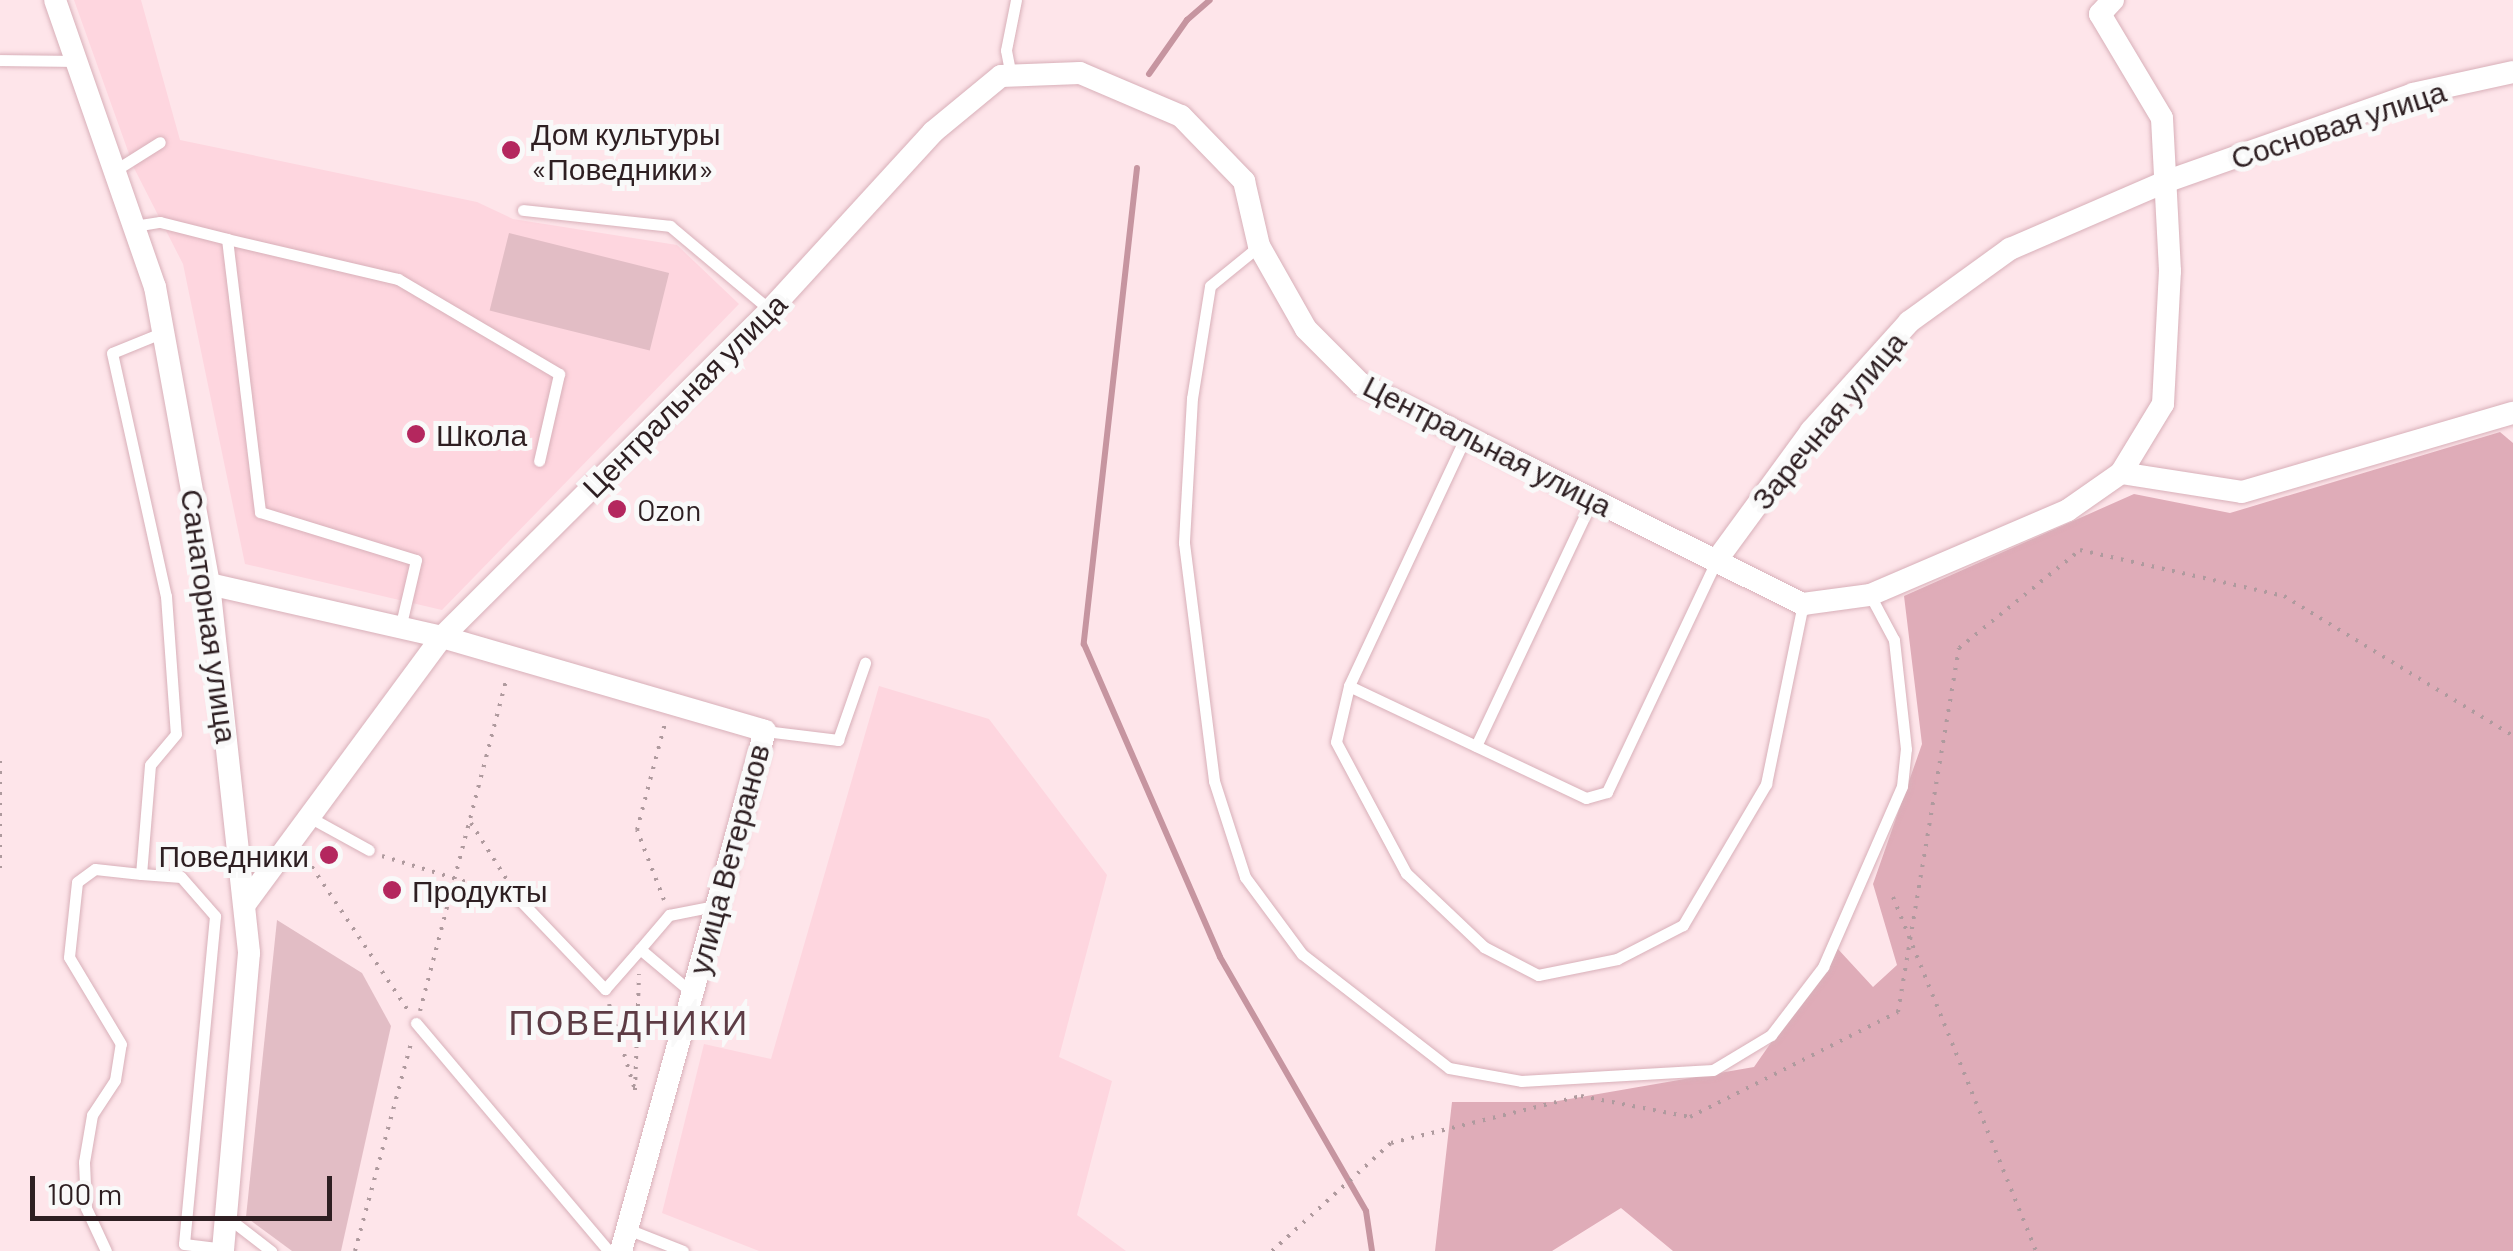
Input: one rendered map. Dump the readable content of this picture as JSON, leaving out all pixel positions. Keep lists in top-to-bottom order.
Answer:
{
  "streets": {
    "street": [
      "Сосновая улица",
      "Центральная улица",
      "Заречная улица",
      "Санаторная улица",
      "улица Ветеранов"
    ]
  },
  "crossings": [
    ["Сосновая улица", "Заречная улица"],
    ["Центральная улица", "Заречная улица"],
    ["Центральная улица", "Санаторная улица"],
    ["Центральная улица", "улица Ветеранов"],
    ["Санаторная улица", "улица Ветеранов"]
  ],
  "districts": ["ПОВЕДНИКИ"],
  "places": [
    "Дом культуры «Поведники»",
    "Школа",
    "Ozon",
    "Поведники",
    "Продукты"
  ],
  "scale_bar": "100 m"
}
